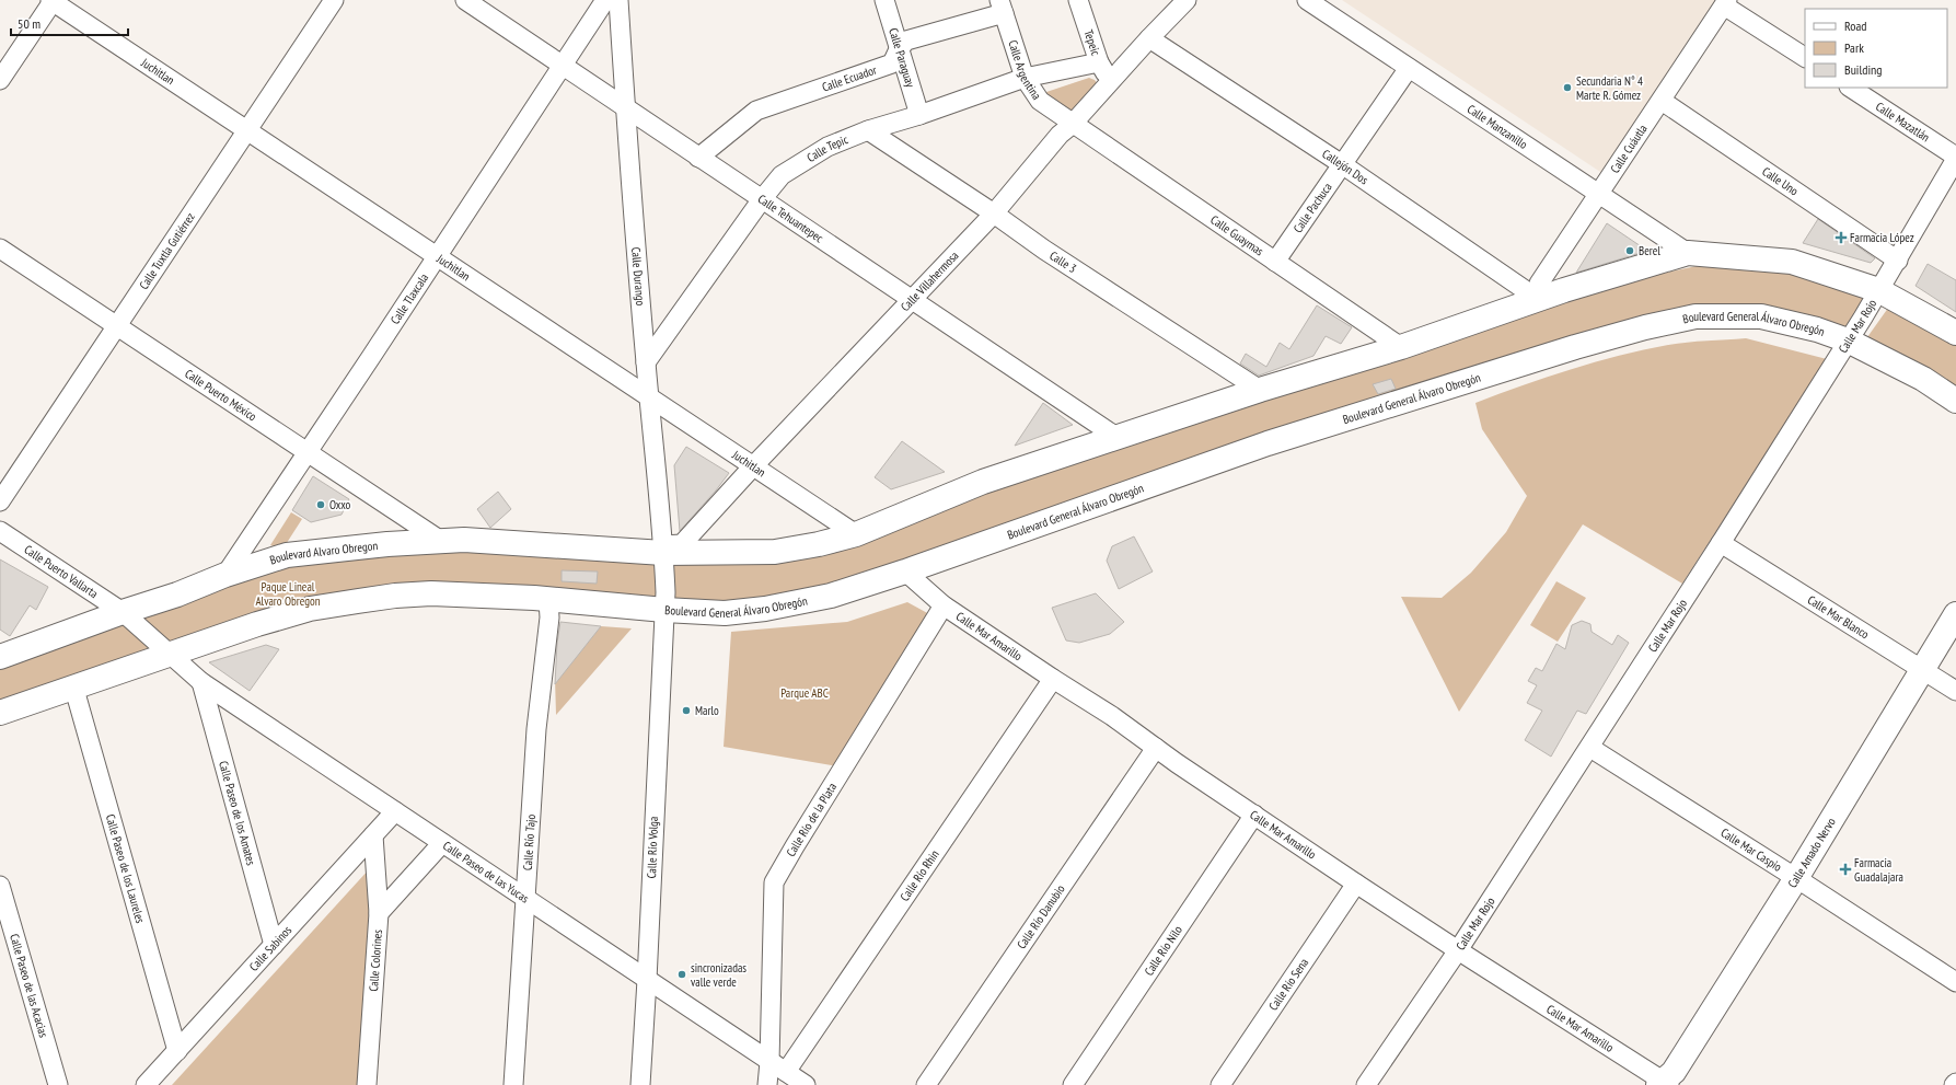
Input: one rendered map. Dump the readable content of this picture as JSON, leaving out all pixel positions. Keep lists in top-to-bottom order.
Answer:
{
  "streets": {
    "main road": ["Boulevard General Álvaro Obregón", "Boulevard Alvaro Obregon", "Calle Amado Nervo"],
    "street": [
      "Tepeic",
      "Calle Paraguay",
      "Calle Argentina",
      "Juchitlan",
      "Calle Ecuador",
      "Calle Mazatlán",
      "Calle Manzanillo",
      "Calle Tepic",
      "Calle Cuáutla",
      "Callejón Dos",
      "Calle Uno",
      "Calle Pachuca",
      "Calle Tehuantepec",
      "Calle Guaymas",
      "Calle Tuxtla Gutiérrez",
      "Calle 3",
      "Calle Durango",
      "Calle Villahermosa",
      "Calle Tlaxcala",
      "Calle Mar Rojo",
      "Calle Puerto México",
      "Calle Puerto Vallarta",
      "Calle Mar Blanco",
      "Calle Mar Amarillo",
      "Calle Paseo de los Amates",
      "Calle Río de la Plata",
      "Calle Río Tajo",
      "Calle Río Volga",
      "Calle Mar Caspio",
      "Calle Paseo de los Laureles",
      "Calle Paseo de las Yucas",
      "Calle Río Rhin",
      "Calle Río Danubio",
      "Calle Sabinos",
      "Calle Río Nilo",
      "Calle Colorines",
      "Calle Río Sena",
      "Calle Paseo de las Acacias"
    ]
  },
  "crossings": [
    ["Tepeic", "Calle Tepic"],
    ["Tepeic", "Calle Villahermosa"],
    ["Calle Paraguay", "Calle Ecuador"],
    ["Calle Paraguay", "Calle Tepic"],
    ["Calle Argentina", "Calle Ecuador"],
    ["Calle Argentina", "Calle Tepic"],
    ["Calle Argentina", "Calle Guaymas"],
    ["Calle Argentina", "Calle Villahermosa"],
    ["Juchitlan", "Calle Tuxtla Gutiérrez"],
    ["Juchitlan", "Calle Durango"],
    ["Juchitlan", "Calle Villahermosa"],
    ["Juchitlan", "Calle Tlaxcala"],
    ["Calle Ecuador", "Calle Tehuantepec"],
    ["Calle Mazatlán", "Calle Mar Rojo"],
    ["Calle Manzanillo", "Calle Cuáutla"],
    ["Calle Manzanillo", "Calle Pachuca"],
    ["Calle Tepic", "Calle Tehuantepec"],
    ["Calle Tepic", "Calle 3"],
    ["Calle Tepic", "Calle Durango"],
    ["Calle Cuáutla", "Callejón Dos"],
    ["Calle Cuáutla", "Calle Uno"],
    ["Callejón Dos", "Calle Pachuca"],
    ["Callejón Dos", "Calle Villahermosa"],
    ["Calle Uno", "Calle Mar Rojo"],
    ["Calle Pachuca", "Calle Guaymas"],
    ["Calle Tehuantepec", "Calle Durango"],
    ["Calle Tehuantepec", "Calle Villahermosa"],
    ["Calle Tehuantepec", "Calle Tlaxcala"],
    ["Calle Guaymas", "Calle Villahermosa"],
    ["Calle Tuxtla Gutiérrez", "Calle Puerto México"],
    ["Calle 3", "Calle Villahermosa"],
    ["Calle Durango", "Calle Villahermosa"],
    ["Calle Durango", "Boulevard Alvaro Obregon"],
    ["Calle Durango", "Calle Río Volga"],
    ["Calle Villahermosa", "Boulevard Alvaro Obregon"],
    ["Calle Villahermosa", "Calle Río Volga"],
    ["Calle Tlaxcala", "Calle Puerto México"],
    ["Calle Tlaxcala", "Boulevard Alvaro Obregon"],
    ["Calle Mar Rojo", "Boulevard General Álvaro Obregón"],
    ["Calle Mar Rojo", "Calle Mar Blanco"],
    ["Calle Mar Rojo", "Calle Mar Amarillo"],
    ["Calle Mar Rojo", "Calle Mar Caspio"],
    ["Boulevard General Álvaro Obregón", "Calle Puerto Vallarta"],
    ["Boulevard General Álvaro Obregón", "Calle Mar Amarillo"],
    ["Boulevard General Álvaro Obregón", "Calle Río Tajo"],
    ["Boulevard General Álvaro Obregón", "Calle Río Volga"],
    ["Boulevard General Álvaro Obregón", "Calle Paseo de las Yucas"],
    ["Calle Puerto México", "Boulevard Alvaro Obregon"],
    ["Boulevard Alvaro Obregon", "Calle Puerto Vallarta"],
    ["Boulevard Alvaro Obregon", "Calle Río Volga"],
    ["Calle Puerto Vallarta", "Calle Paseo de las Yucas"],
    ["Calle Mar Blanco", "Calle Amado Nervo"],
    ["Calle Mar Amarillo", "Calle Río de la Plata"],
    ["Calle Mar Amarillo", "Calle Amado Nervo"],
    ["Calle Mar Amarillo", "Calle Río Rhin"],
    ["Calle Mar Amarillo", "Calle Río Danubio"],
    ["Calle Mar Amarillo", "Calle Río Nilo"],
    ["Calle Mar Amarillo", "Calle Río Sena"],
    ["Calle Paseo de los Amates", "Calle Paseo de las Yucas"],
    ["Calle Paseo de los Amates", "Calle Sabinos"],
    ["Calle Río de la Plata", "Calle Paseo de las Yucas"],
    ["Calle Río Tajo", "Calle Paseo de las Yucas"],
    ["Calle Río Volga", "Calle Paseo de las Yucas"],
    ["Calle Mar Caspio", "Calle Amado Nervo"],
    ["Calle Paseo de los Laureles", "Calle Sabinos"],
    ["Calle Paseo de las Yucas", "Calle Río Rhin"],
    ["Calle Paseo de las Yucas", "Calle Sabinos"],
    ["Calle Sabinos", "Calle Colorines"]
  ],
  "parks": ["Paque Lineal Alvaro Obregon", "Parque ABC"],
  "places": {
    "other": [
      "Secundaria N° 4 Marte R. Gómez",
      "Berel",
      "Oxxo",
      "Marlo",
      "sincronizadas valle verde"
    ],
    "health": ["Farmacia López", "Farmacia Guadalajara"]
  },
  "legend": ["Road", "Park", "Building"],
  "scale_bar": "50 m"
}
